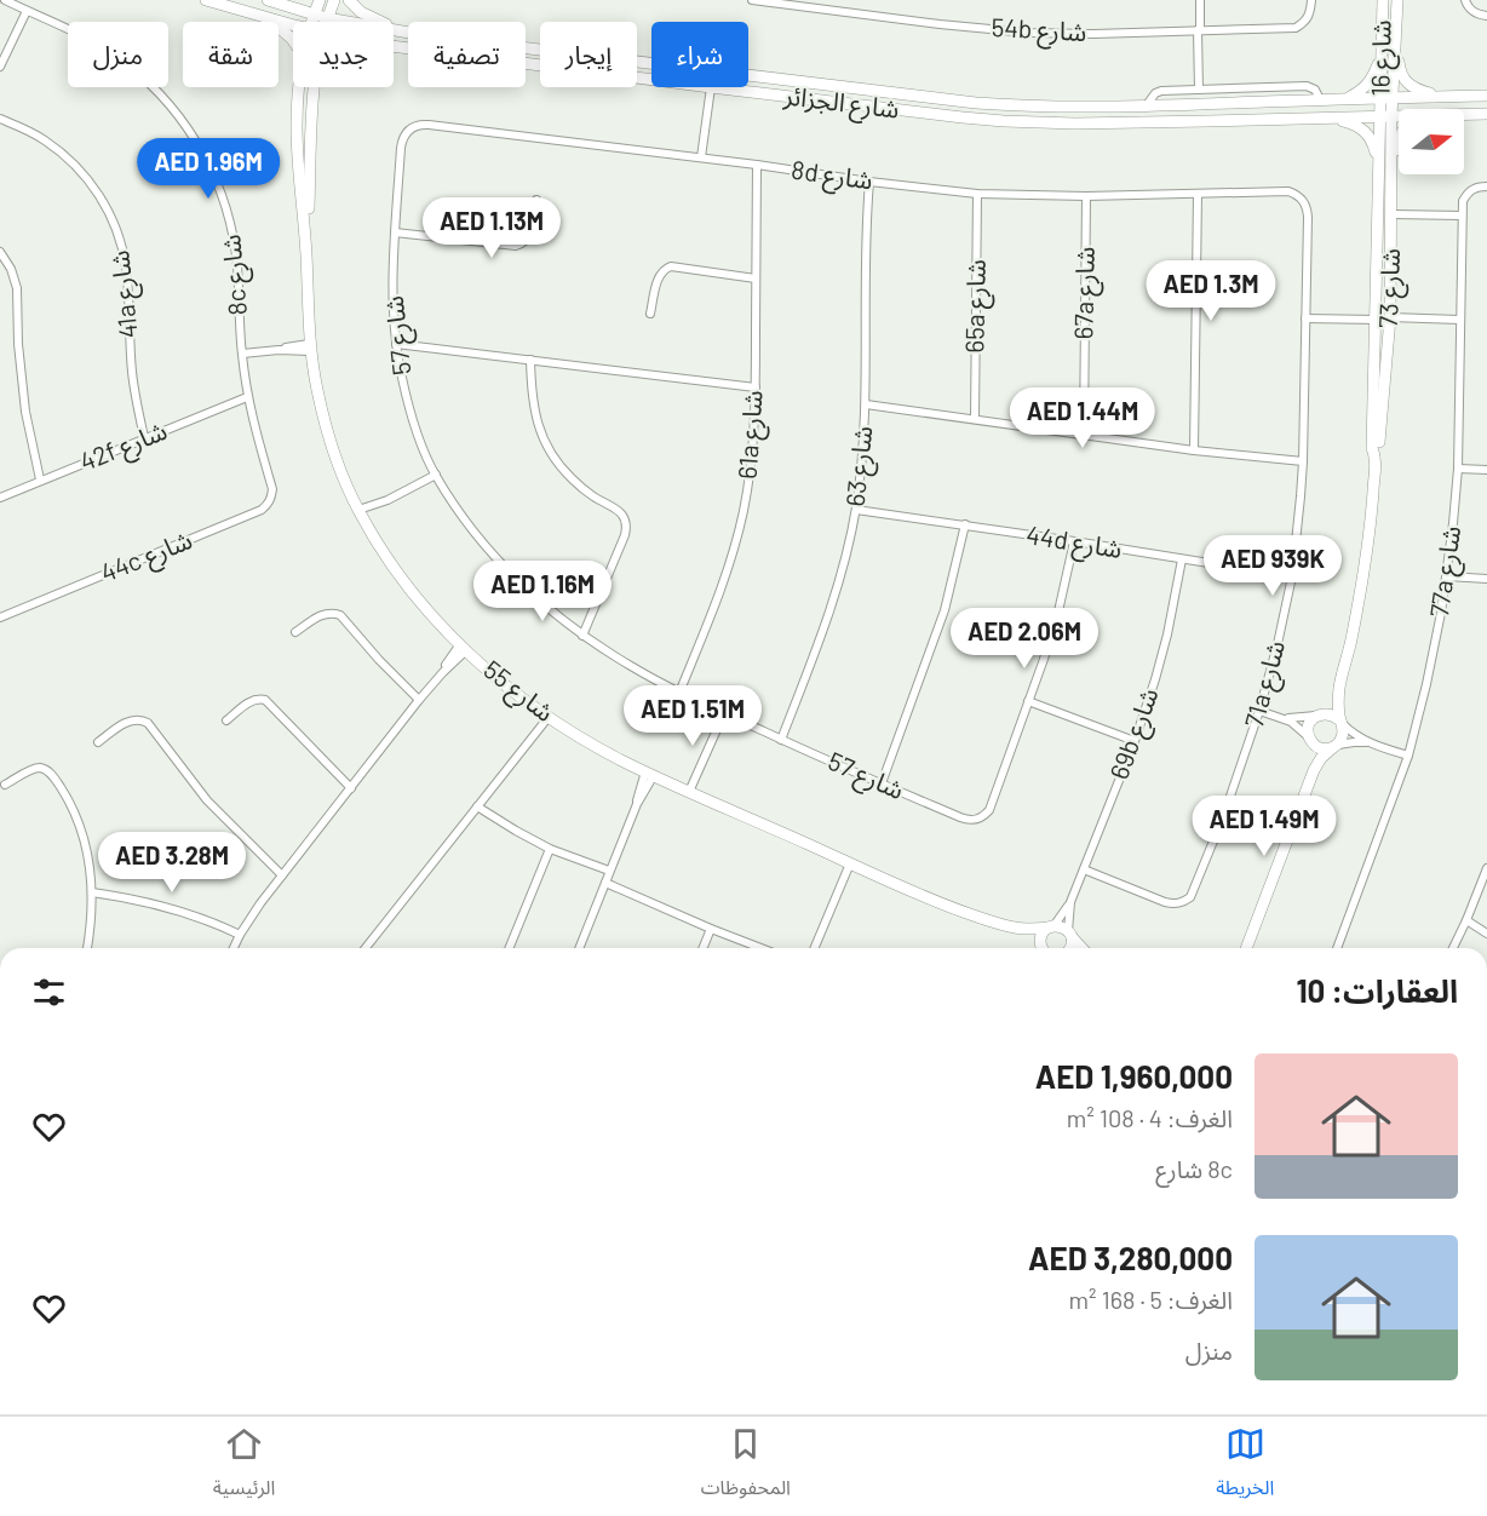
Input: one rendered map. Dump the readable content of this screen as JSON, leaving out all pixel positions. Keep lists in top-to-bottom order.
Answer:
{
  "streets": {
    "street": [
      "54b شارع",
      "شارع 16",
      "شارع الجزائر",
      "8d شارع",
      "8c شارع",
      "شارع 73",
      "67a شارع",
      "41a شارع",
      "65a شارع",
      "شارع 57",
      "61a شارع",
      "42f شارع",
      "شارع 63",
      "44d شارع",
      "44c شارع",
      "77a شارع",
      "71a شارع",
      "شارع 55",
      "69b شارع"
    ]
  },
  "crossings": [
    ["شارع 16", "شارع الجزائر"],
    ["شارع 16", "شارع 73"],
    ["شارع الجزائر", "شارع 73"],
    ["شارع الجزائر", "شارع 55"],
    ["8d شارع", "67a شارع"],
    ["8d شارع", "65a شارع"],
    ["8d شارع", "شارع 57"],
    ["8d شارع", "61a شارع"],
    ["8d شارع", "شارع 63"],
    ["8d شارع", "71a شارع"],
    ["8c شارع", "42f شارع"],
    ["8c شارع", "44c شارع"],
    ["41a شارع", "42f شارع"],
    ["شارع 57", "61a شارع"],
    ["شارع 57", "شارع 63"],
    ["شارع 63", "44d شارع"],
    ["44d شارع", "71a شارع"],
    ["44d شارع", "69b شارع"],
    ["71a شارع", "69b شارع"],
    ["شارع 55", "69b شارع"]
  ],
  "north": "right",
  "page": {
    "chip": [
      "شراء",
      "إيجار",
      "تصفية",
      "جديد",
      "شقة",
      "منزل"
    ],
    "price": [
      "AED 1.96M",
      "AED 1.13M",
      "AED 1.3M",
      "AED 1.44M",
      "AED 939K",
      "AED 1.16M",
      "AED 2.06M",
      "AED 1.51M",
      "AED 1.49M",
      "AED 3.28M"
    ],
    "heading": "العقارات: 10",
    "list": [
      {
        "name": "AED 1,960,000",
        "note": "الغرف: 4 · 108 m² · 8c شارع"
      },
      {
        "name": "AED 3,280,000",
        "note": "الغرف: 5 · 168 m² · منزل"
      }
    ],
    "tabs": ["الخريطة", "المحفوظات", "الرئيسية"]
  }
}
